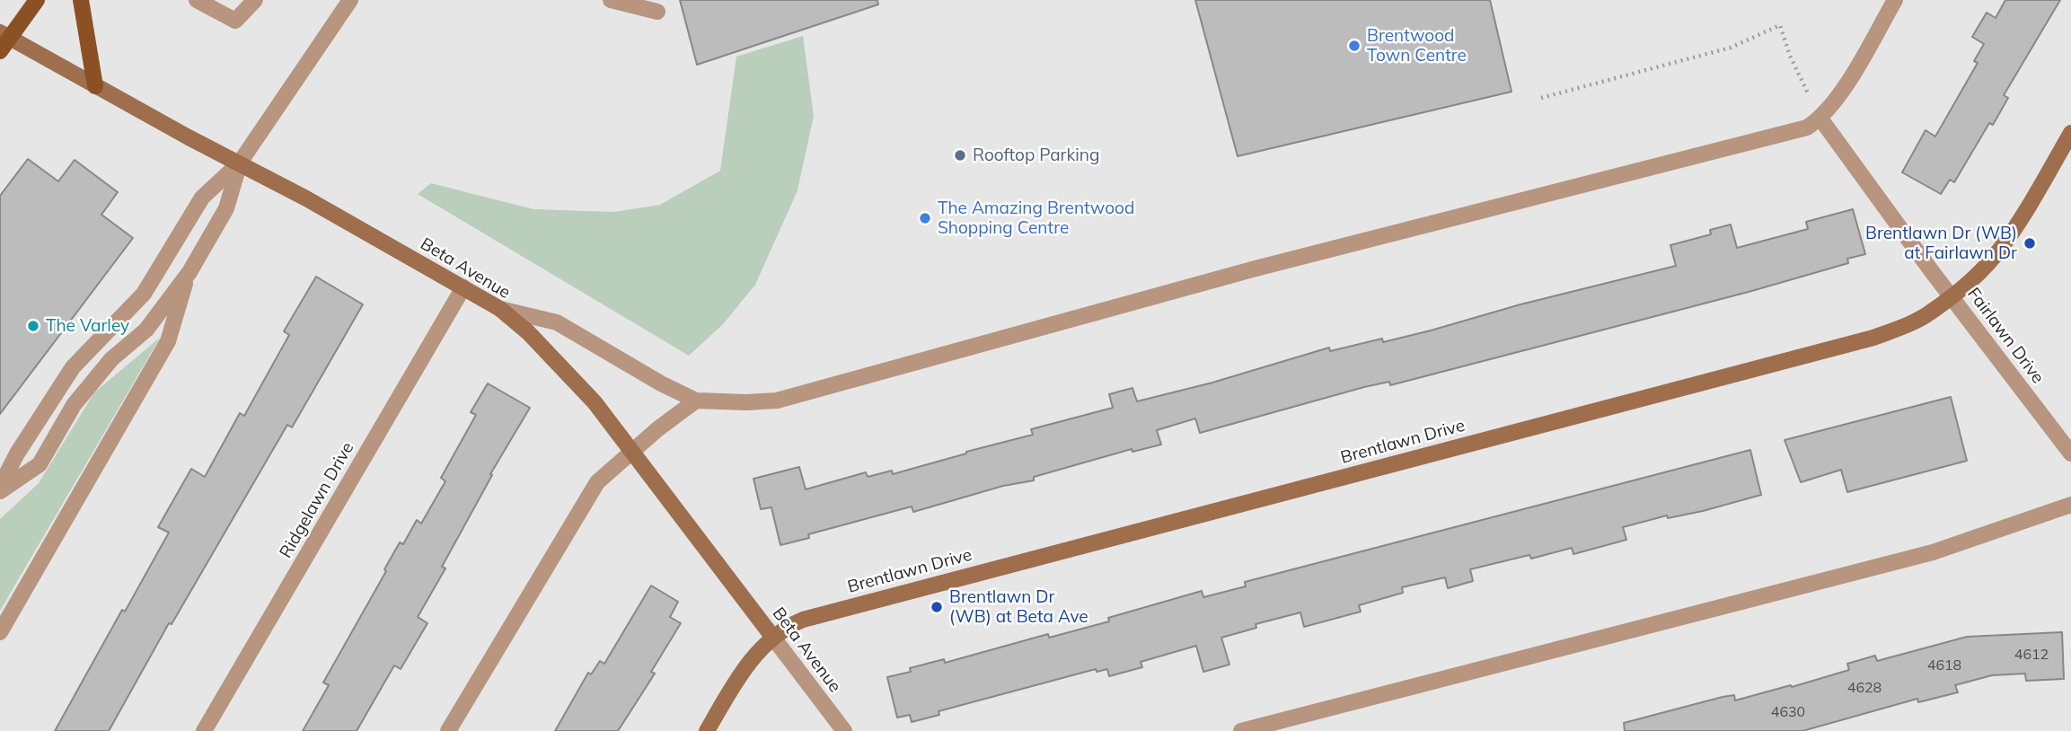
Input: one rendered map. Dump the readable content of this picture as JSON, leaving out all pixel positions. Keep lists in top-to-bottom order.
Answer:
{
  "streets": {
    "street": [
      "Beta Avenue",
      "Fairlawn Drive",
      "Brentlawn Drive",
      "Ridgelawn Drive"
    ]
  },
  "crossings": [
    ["Beta Avenue", "Brentlawn Drive"],
    ["Beta Avenue", "Ridgelawn Drive"],
    ["Fairlawn Drive", "Brentlawn Drive"]
  ],
  "places": [
    "Brentwood Town Centre",
    "Rooftop Parking",
    "The Amazing Brentwood Shopping Centre",
    "Brentlawn Dr (WB) at Fairlawn Dr",
    "The Varley",
    "Brentlawn Dr (WB) at Beta Ave"
  ],
  "house_numbers": [
    "4612",
    "4618",
    "4628",
    "4630"
  ]
}
